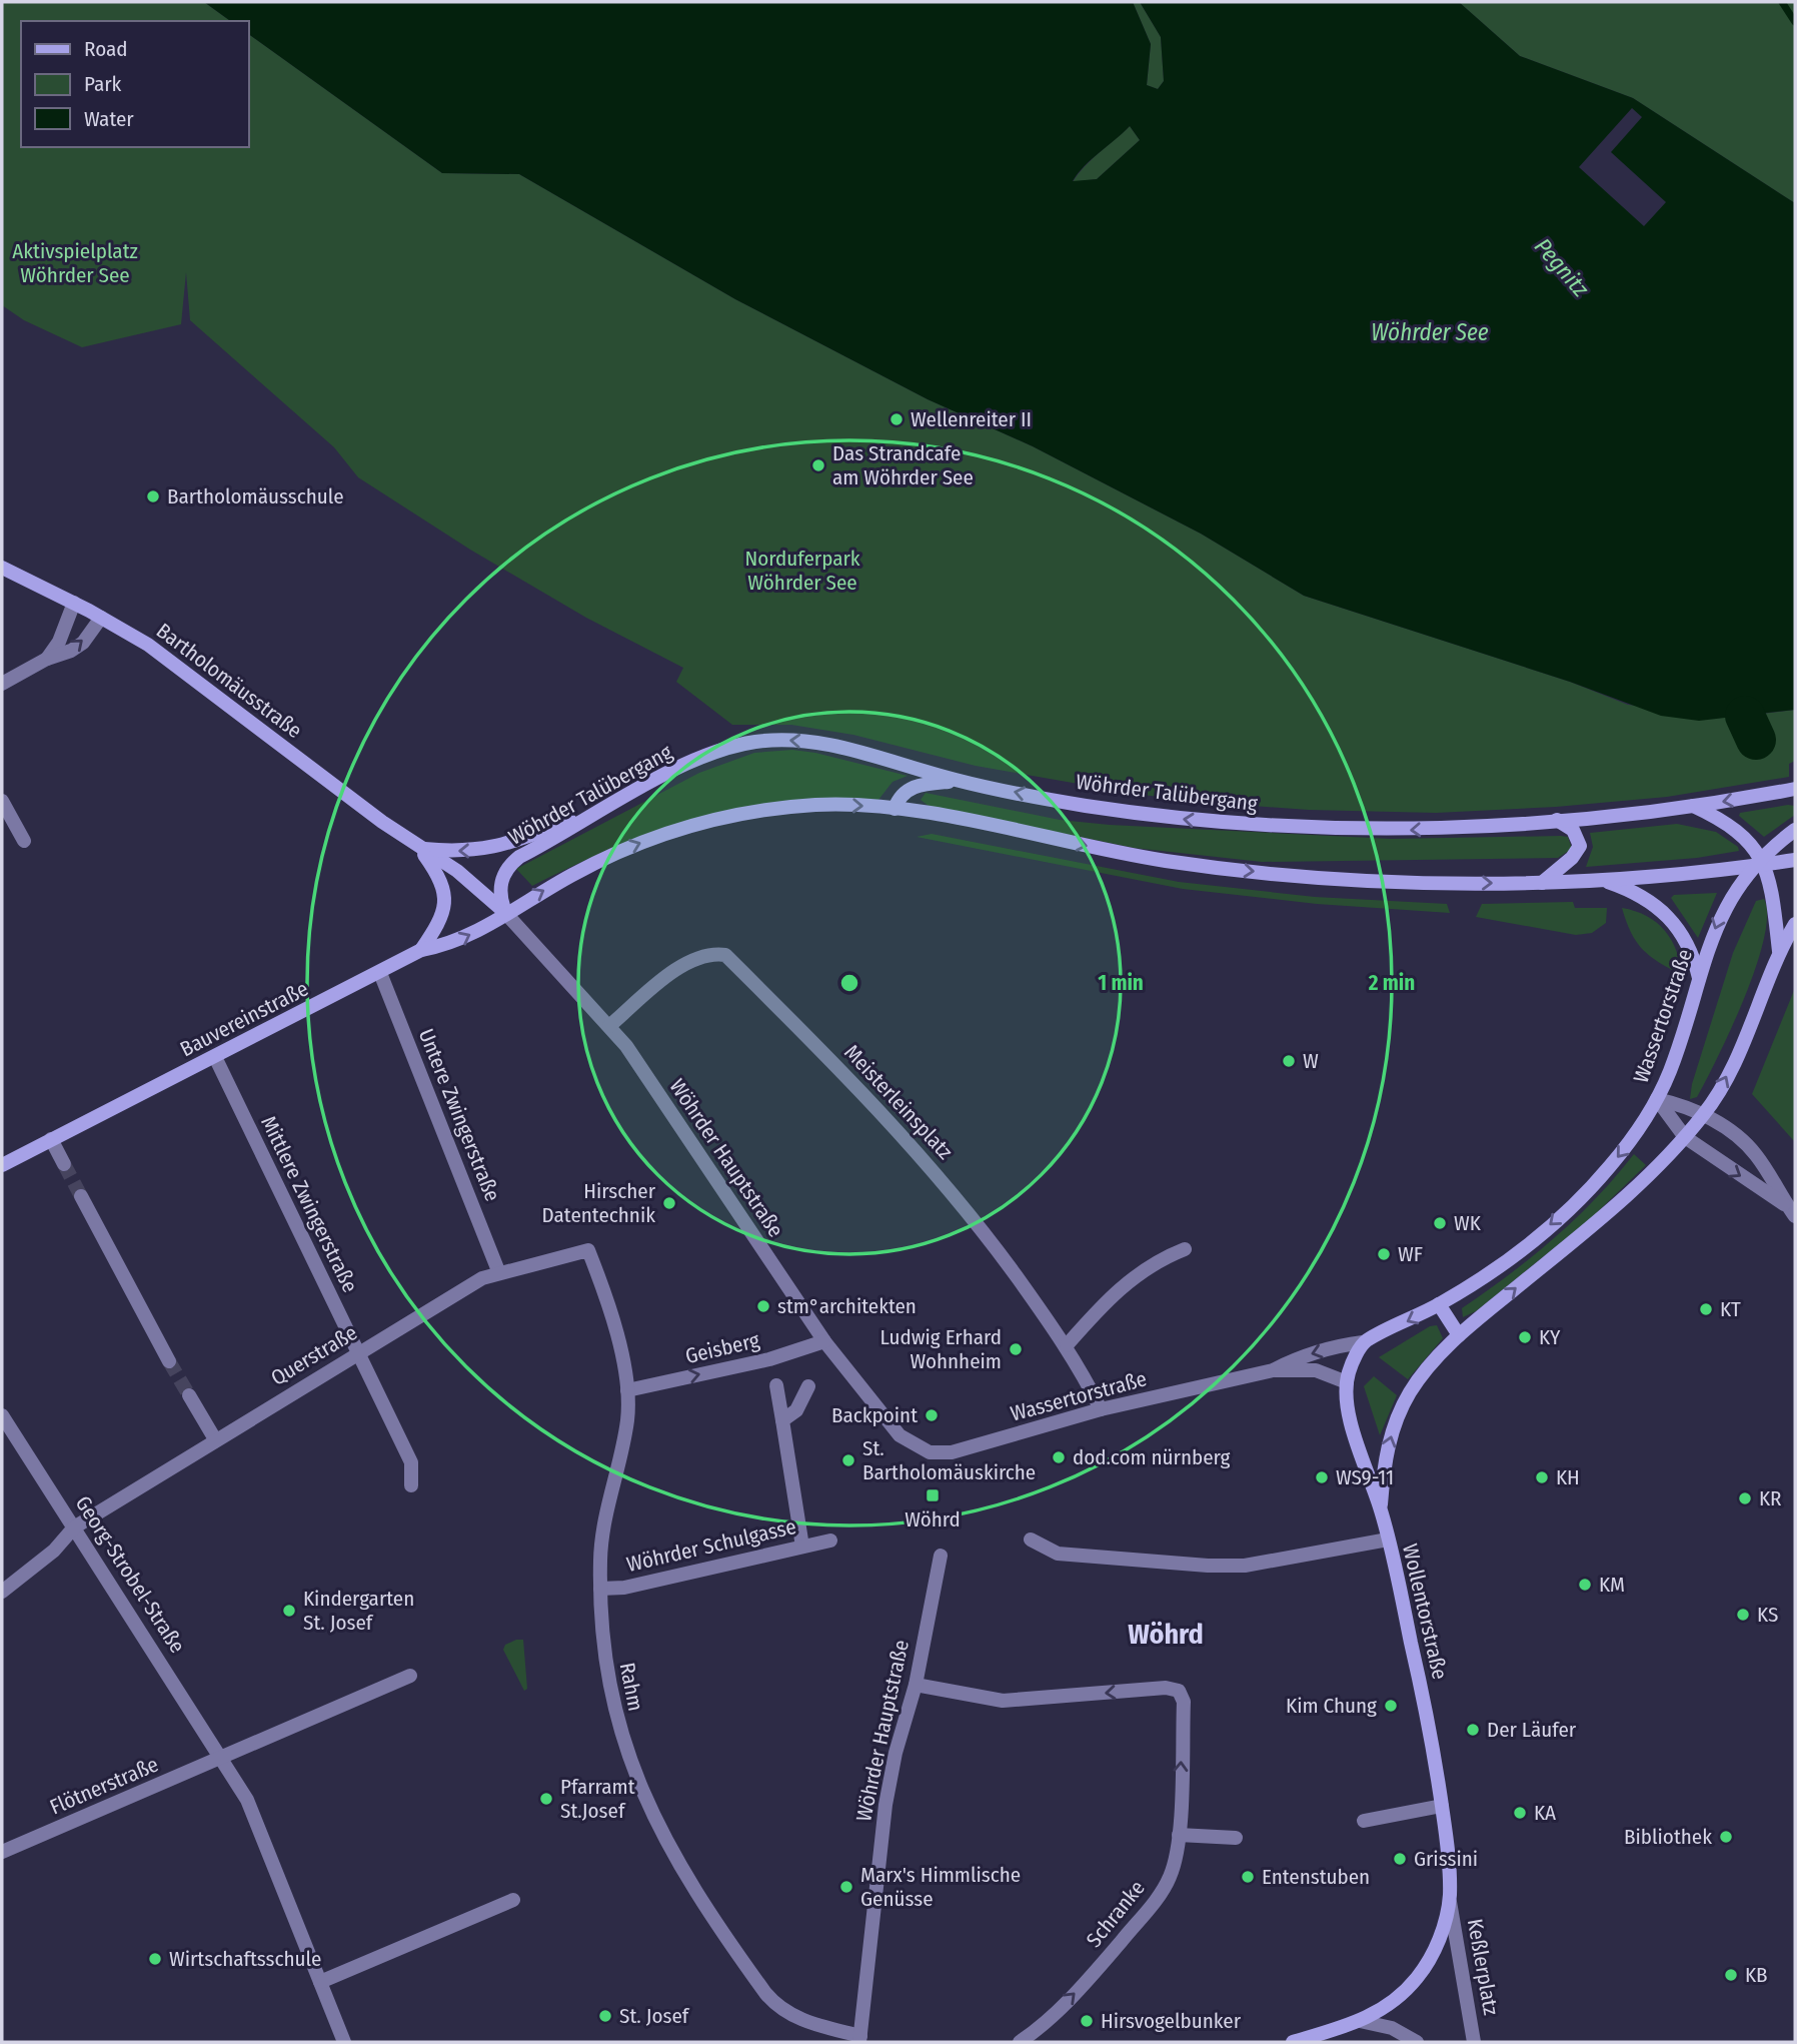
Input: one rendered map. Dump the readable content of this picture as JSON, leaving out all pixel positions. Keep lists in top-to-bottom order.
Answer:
{
  "streets": {
    "main road": [
      "Bartholomäusstraße",
      "Wöhrder Talübergang",
      "Wassertorstraße",
      "Bauvereinstraße",
      "Wollentorstraße"
    ],
    "street": [
      "Meisterleinsplatz",
      "Untere Zwingerstraße",
      "Wöhrder Hauptstraße",
      "Mittlere Zwingerstraße",
      "Geisberg",
      "Querstraße",
      "Wöhrder Schulgasse",
      "Georg-Strobel-Straße",
      "Rahm",
      "Flötnerstraße",
      "Schranke",
      "Keßlerplatz"
    ]
  },
  "crossings": [
    ["Bartholomäusstraße", "Wöhrder Talübergang"],
    ["Bartholomäusstraße", "Bauvereinstraße"],
    ["Bartholomäusstraße", "Wöhrder Hauptstraße"],
    ["Wöhrder Talübergang", "Bauvereinstraße"],
    ["Wöhrder Talübergang", "Wöhrder Hauptstraße"],
    ["Wassertorstraße", "Meisterleinsplatz"],
    ["Wassertorstraße", "Wöhrder Hauptstraße"],
    ["Wassertorstraße", "Wollentorstraße"],
    ["Bauvereinstraße", "Untere Zwingerstraße"],
    ["Bauvereinstraße", "Wöhrder Hauptstraße"],
    ["Bauvereinstraße", "Mittlere Zwingerstraße"],
    ["Meisterleinsplatz", "Wöhrder Hauptstraße"],
    ["Untere Zwingerstraße", "Querstraße"],
    ["Wöhrder Hauptstraße", "Geisberg"],
    ["Wöhrder Hauptstraße", "Rahm"],
    ["Wöhrder Hauptstraße", "Schranke"],
    ["Mittlere Zwingerstraße", "Querstraße"],
    ["Geisberg", "Rahm"],
    ["Querstraße", "Georg-Strobel-Straße"],
    ["Querstraße", "Rahm"],
    ["Wöhrder Schulgasse", "Rahm"],
    ["Georg-Strobel-Straße", "Flötnerstraße"],
    ["Wollentorstraße", "Keßlerplatz"]
  ],
  "one_way": ["Geisberg"],
  "districts": ["Wöhrd"],
  "water": ["Pegnitz", "Wöhrder See"],
  "parks": ["Aktivspielplatz Wöhrder See", "Norduferpark Wöhrder See"],
  "places": {
    "other": [
      "Wellenreiter II",
      "Das Strandcafe am Wöhrder See",
      "Bartholomäusschule",
      "W",
      "Hirscher Datentechnik",
      "WK",
      "WF",
      "stm°architekten",
      "KT",
      "KY",
      "Ludwig Erhard Wohnheim",
      "Backpoint",
      "dod.com nürnberg",
      "St. Bartholomäuskirche",
      "WS9-11",
      "KH",
      "KR",
      "KM",
      "Kindergarten St. Josef",
      "KS",
      "Kim Chung",
      "Der Läufer",
      "Pfarramt St.Josef",
      "KA",
      "Bibliothek",
      "Grissini",
      "Entenstuben",
      "Marx's Himmlische Genüsse",
      "Wirtschaftsschule",
      "KB",
      "St. Josef",
      "Hirsvogelbunker"
    ],
    "transit": ["Wöhrd"]
  },
  "legend": ["Road", "Park", "Water"],
  "rings": ["1 min", "2 min"]
}
